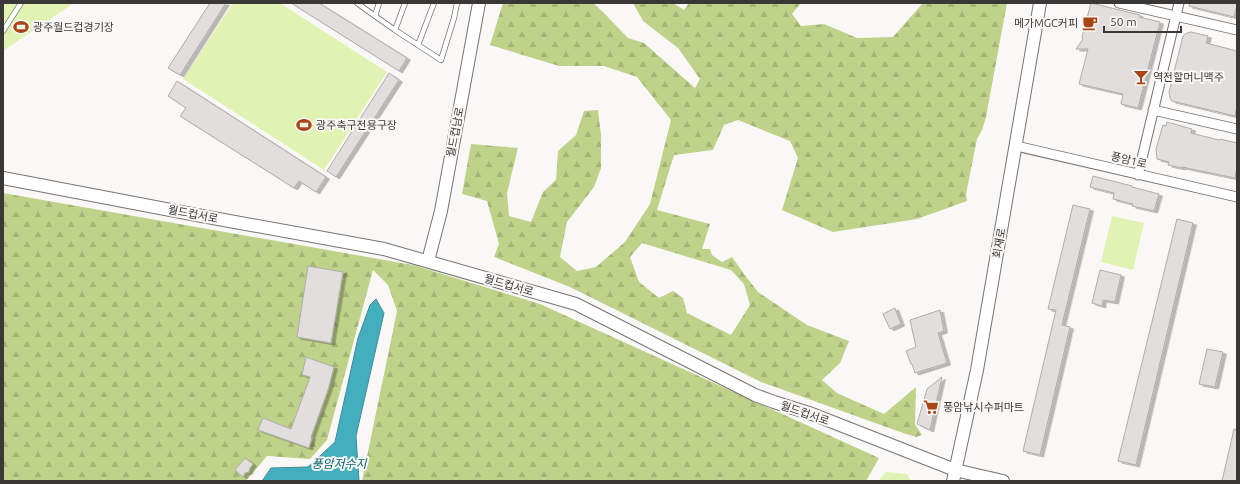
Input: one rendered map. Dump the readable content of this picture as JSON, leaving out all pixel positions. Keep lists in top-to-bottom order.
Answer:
{
  "streets": {
    "street": [
      "월드컵남로",
      "풍암1로",
      "월드컵서로",
      "회재로"
    ]
  },
  "crossings": [
    ["월드컵남로", "월드컵서로"],
    ["풍암1로", "회재로"],
    ["월드컵서로", "회재로"]
  ],
  "water": ["풍암저수지"],
  "places": {
    "cafe": ["메가MGC커피"],
    "sports": ["광주월드컵경기장", "광주축구전용구장"],
    "bar": ["역전할머니맥주"],
    "supermarket": ["풍암낚시수퍼마트"]
  },
  "scale_bar": "50 m"
}
